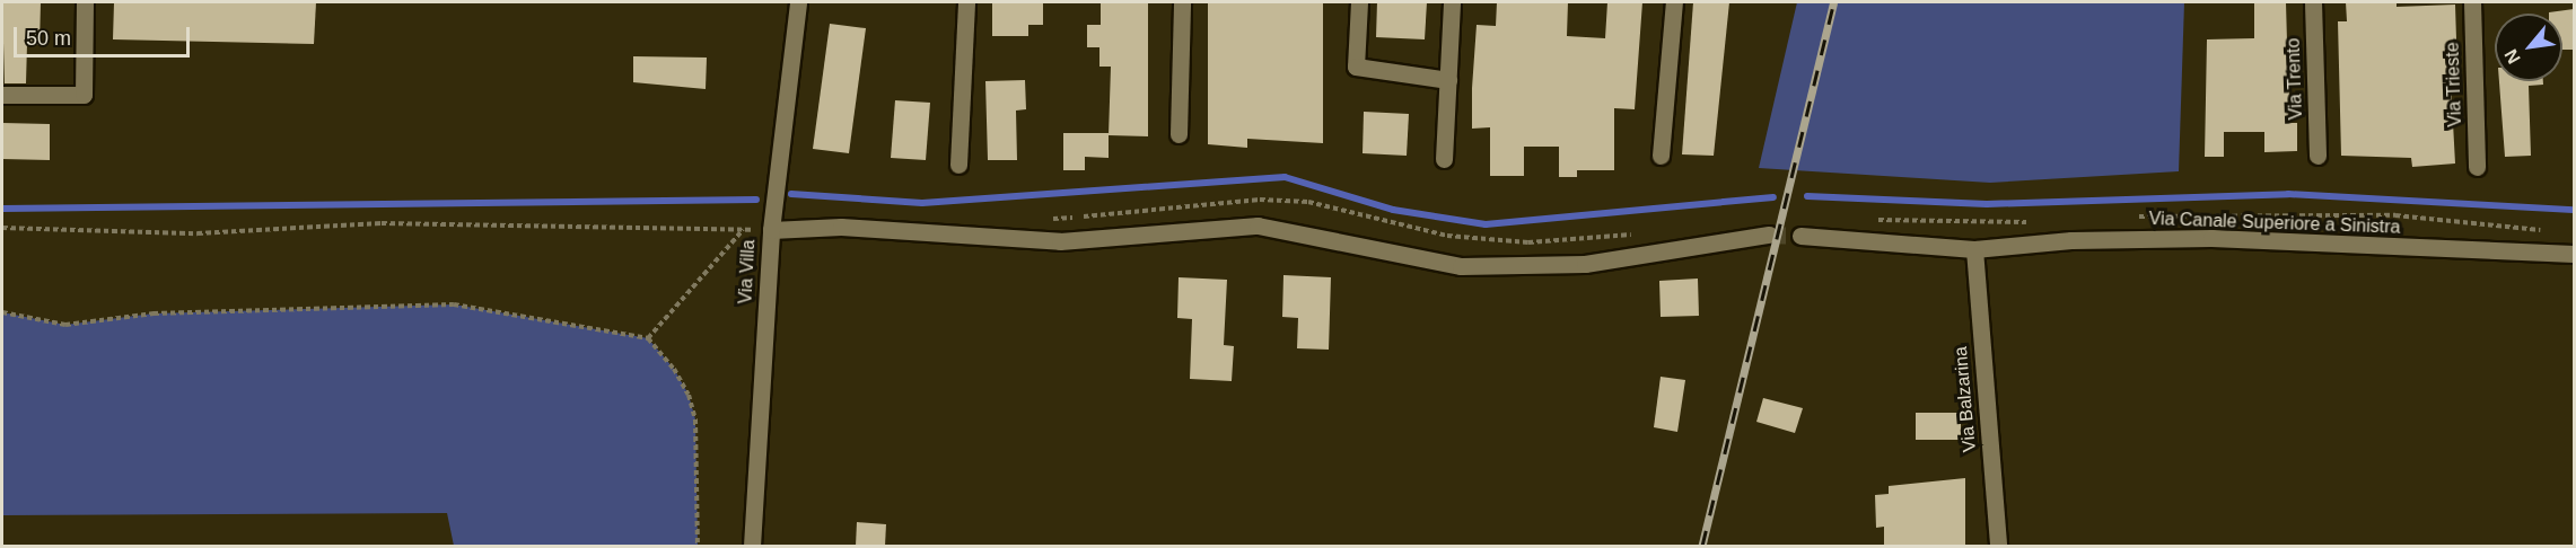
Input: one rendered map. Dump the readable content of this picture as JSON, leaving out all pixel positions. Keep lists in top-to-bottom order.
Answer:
{
  "streets": {
    "street": [
      "Via Trento",
      "Via Trieste",
      "Via Canale Superiore a Sinistra",
      "Via Villa",
      "Via Balzarina"
    ]
  },
  "crossings": [
    ["Via Canale Superiore a Sinistra", "Via Balzarina"]
  ],
  "scale_bar": "50 m",
  "north": "bottom left"
}
